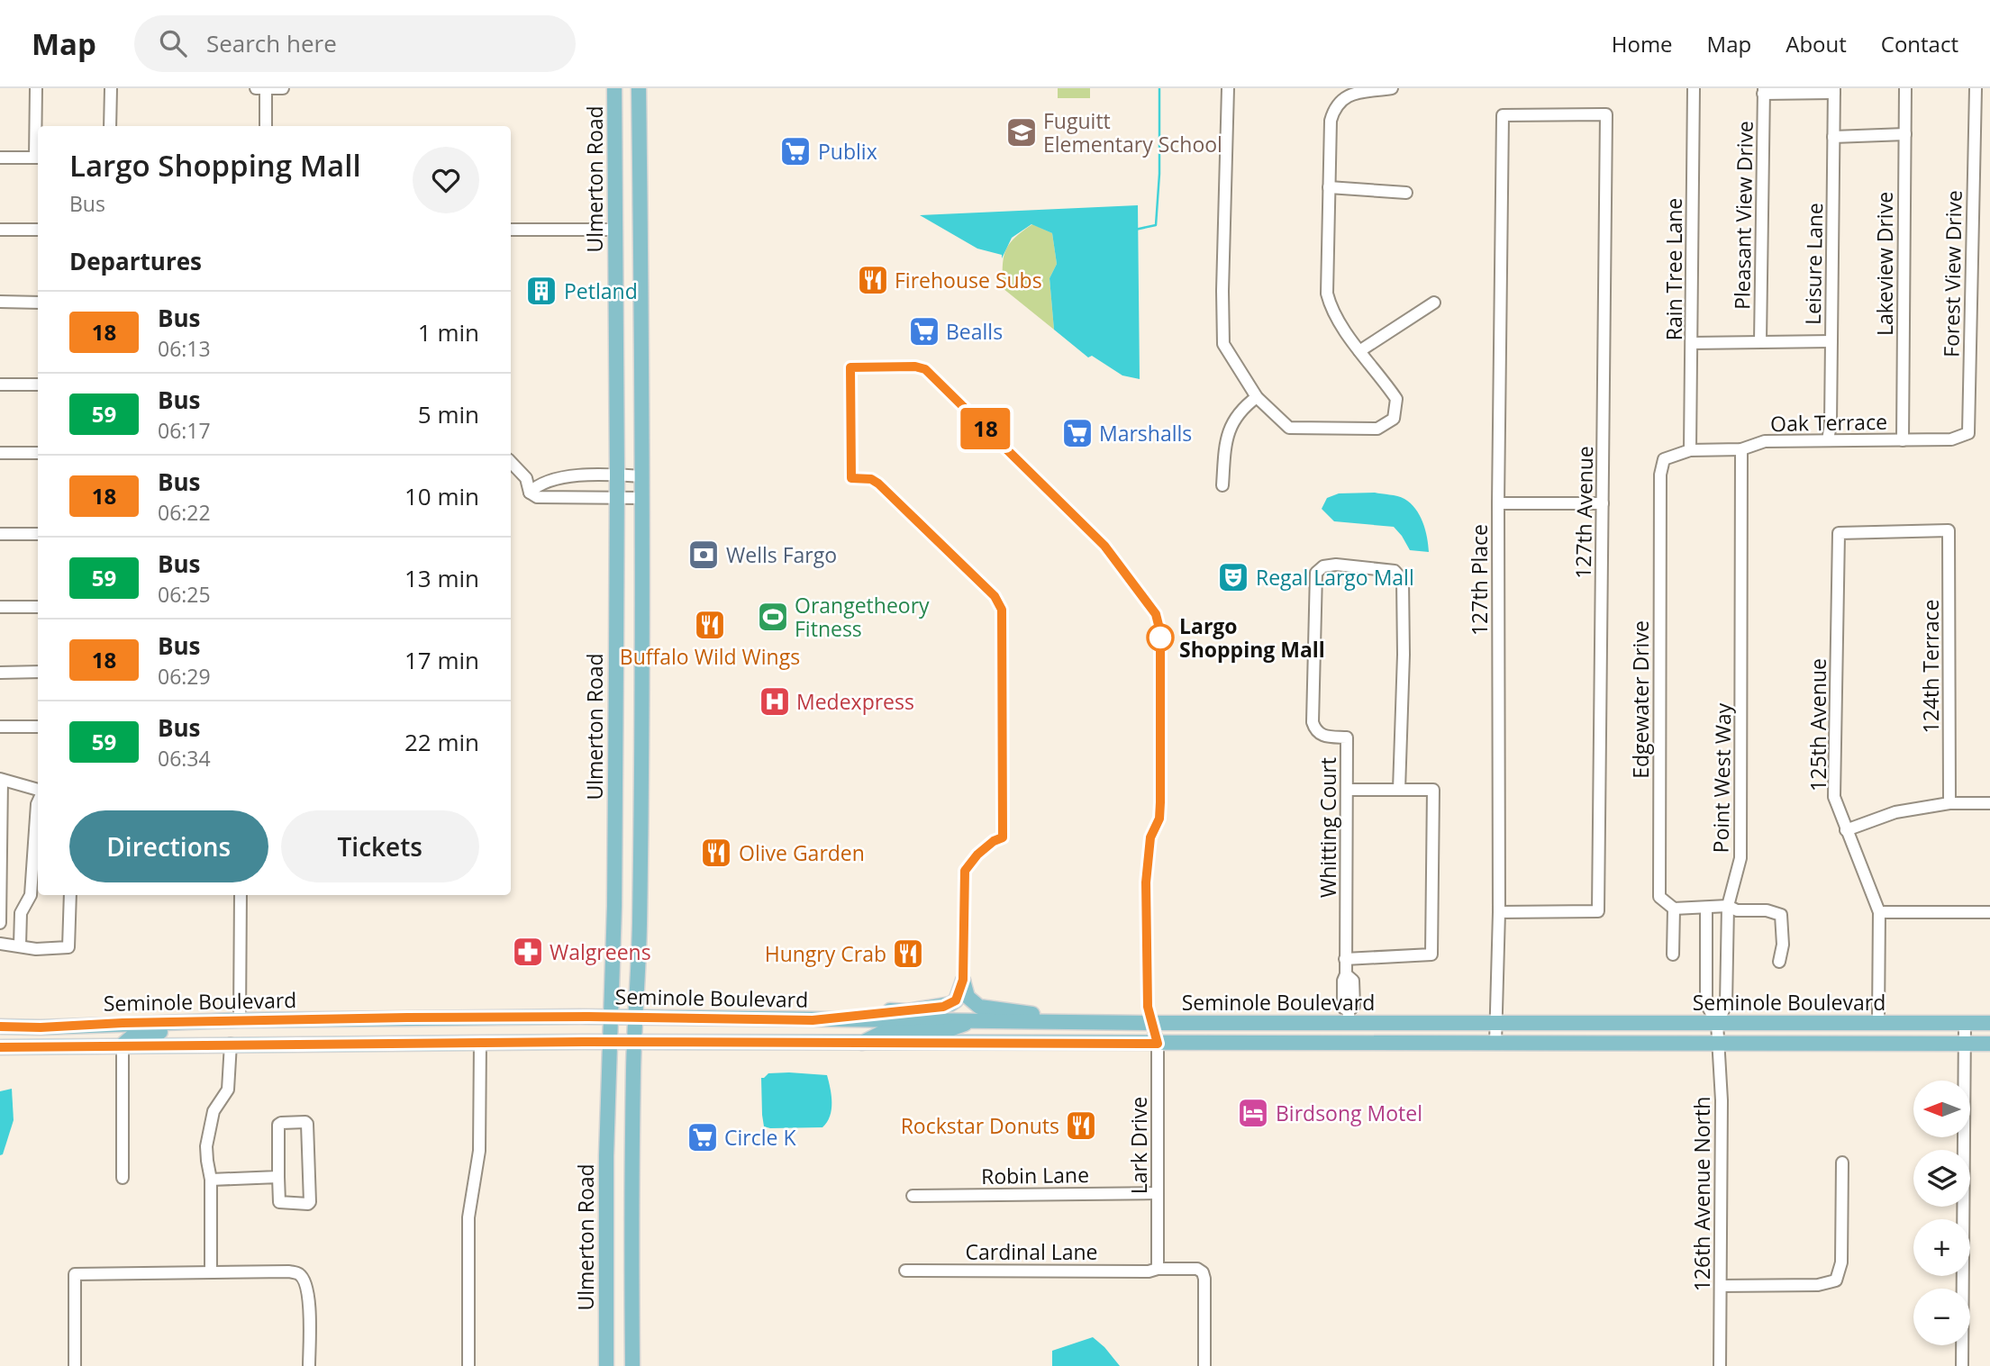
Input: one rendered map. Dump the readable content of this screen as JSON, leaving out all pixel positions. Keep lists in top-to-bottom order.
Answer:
{
  "streets": {
    "main road": ["Ulmerton Road", "Seminole Boulevard"],
    "street": [
      "Pleasant View Drive",
      "Leisure Lane",
      "Lakeview Drive",
      "Rain Tree Lane",
      "Forest View Drive",
      "Oak Terrace",
      "127th Avenue",
      "127th Place",
      "124th Terrace",
      "Edgewater Drive",
      "125th Avenue",
      "Point West Way",
      "Whitting Court",
      "Lark Drive",
      "Robin Lane",
      "126th Avenue North",
      "Cardinal Lane"
    ]
  },
  "crossings": [
    ["Ulmerton Road", "Seminole Boulevard"],
    ["Leisure Lane", "Oak Terrace"],
    ["Lakeview Drive", "Oak Terrace"],
    ["Rain Tree Lane", "Oak Terrace"],
    ["Rain Tree Lane", "Edgewater Drive"],
    ["Forest View Drive", "Oak Terrace"],
    ["Oak Terrace", "Edgewater Drive"],
    ["Oak Terrace", "Point West Way"],
    ["127th Avenue", "127th Place"],
    ["127th Place", "Seminole Boulevard"],
    ["124th Terrace", "125th Avenue"],
    ["125th Avenue", "Seminole Boulevard"],
    ["Point West Way", "Seminole Boulevard"],
    ["Point West Way", "126th Avenue North"],
    ["Whitting Court", "Seminole Boulevard"],
    ["Seminole Boulevard", "Lark Drive"],
    ["Seminole Boulevard", "126th Avenue North"],
    ["Lark Drive", "Robin Lane"],
    ["Lark Drive", "Cardinal Lane"]
  ],
  "places": {
    "school or university": ["Fuguitt Elementary School"],
    "supermarket": [
      "Publix",
      "Bealls",
      "Marshalls",
      "Circle K"
    ],
    "restaurant": [
      "Firehouse Subs",
      "Buffalo Wild Wings",
      "Olive Garden",
      "Hungry Crab",
      "Rockstar Donuts"
    ],
    "building": ["Petland"],
    "bank": ["Wells Fargo"],
    "theatre": ["Regal Largo Mall"],
    "sports": ["Orangetheory Fitness"],
    "other": ["Largo Shopping Mall"],
    "hospital": ["Medexpress"],
    "pharmacy": ["Walgreens"],
    "hotel": ["Birdsong Motel"]
  },
  "lines": ["bus line 18"],
  "north": "left",
  "page": {
    "header": "Map",
    "search": "Search here",
    "nav": [
      "Home",
      "Map",
      "About",
      "Contact"
    ],
    "on_map": "18",
    "heading": [
      ["Largo Shopping Mall", "Bus"],
      "Departures"
    ],
    "list": [
      {
        "mark": "18",
        "name": "Bus",
        "note": "06:13",
        "value": "1 min"
      },
      {
        "mark": "59",
        "name": "Bus",
        "note": "06:17",
        "value": "5 min"
      },
      {
        "mark": "18",
        "name": "Bus",
        "note": "06:22",
        "value": "10 min"
      },
      {
        "mark": "59",
        "name": "Bus",
        "note": "06:25",
        "value": "13 min"
      },
      {
        "mark": "18",
        "name": "Bus",
        "note": "06:29",
        "value": "17 min"
      },
      {
        "mark": "59",
        "name": "Bus",
        "note": "06:34",
        "value": "22 min"
      }
    ],
    "buttons": ["Directions", "Tickets"],
    "map_buttons": ["+", "−"]
  }
}
